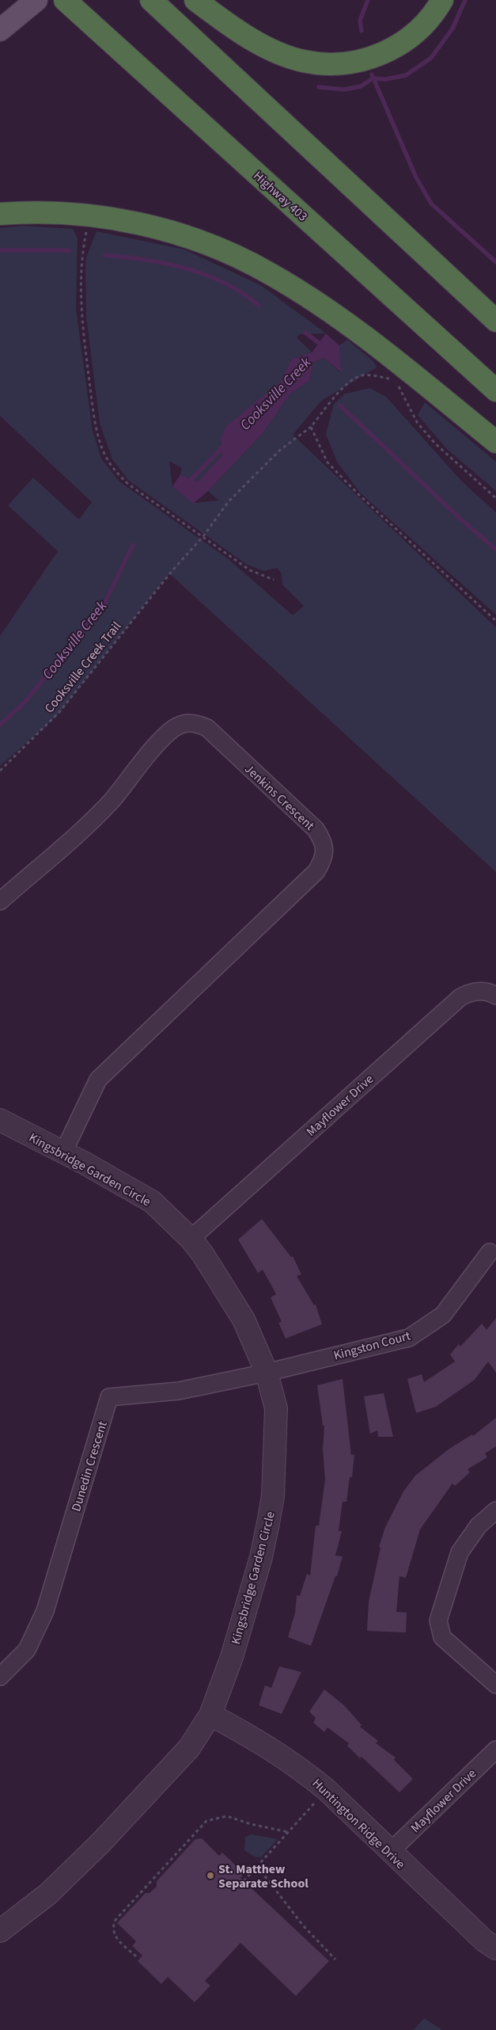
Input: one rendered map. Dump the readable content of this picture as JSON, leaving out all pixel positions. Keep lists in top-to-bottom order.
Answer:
{
  "streets": {
    "highway": ["Highway 403"],
    "street": [
      "Jenkins Crescent",
      "Mayflower Drive",
      "Kingsbridge Garden Circle",
      "Kingston Court",
      "Dunedin Crescent",
      "Huntington Ridge Drive"
    ],
    "path": ["Cooksville Creek Trail"]
  },
  "crossings": [
    ["Jenkins Crescent", "Kingsbridge Garden Circle"],
    ["Mayflower Drive", "Kingsbridge Garden Circle"],
    ["Mayflower Drive", "Huntington Ridge Drive"],
    ["Kingsbridge Garden Circle", "Kingston Court"],
    ["Kingsbridge Garden Circle", "Dunedin Crescent"],
    ["Kingsbridge Garden Circle", "Huntington Ridge Drive"],
    ["Kingston Court", "Dunedin Crescent"]
  ],
  "water": ["Cooksville Creek"],
  "places": ["St. Matthew Separate School"]
}
